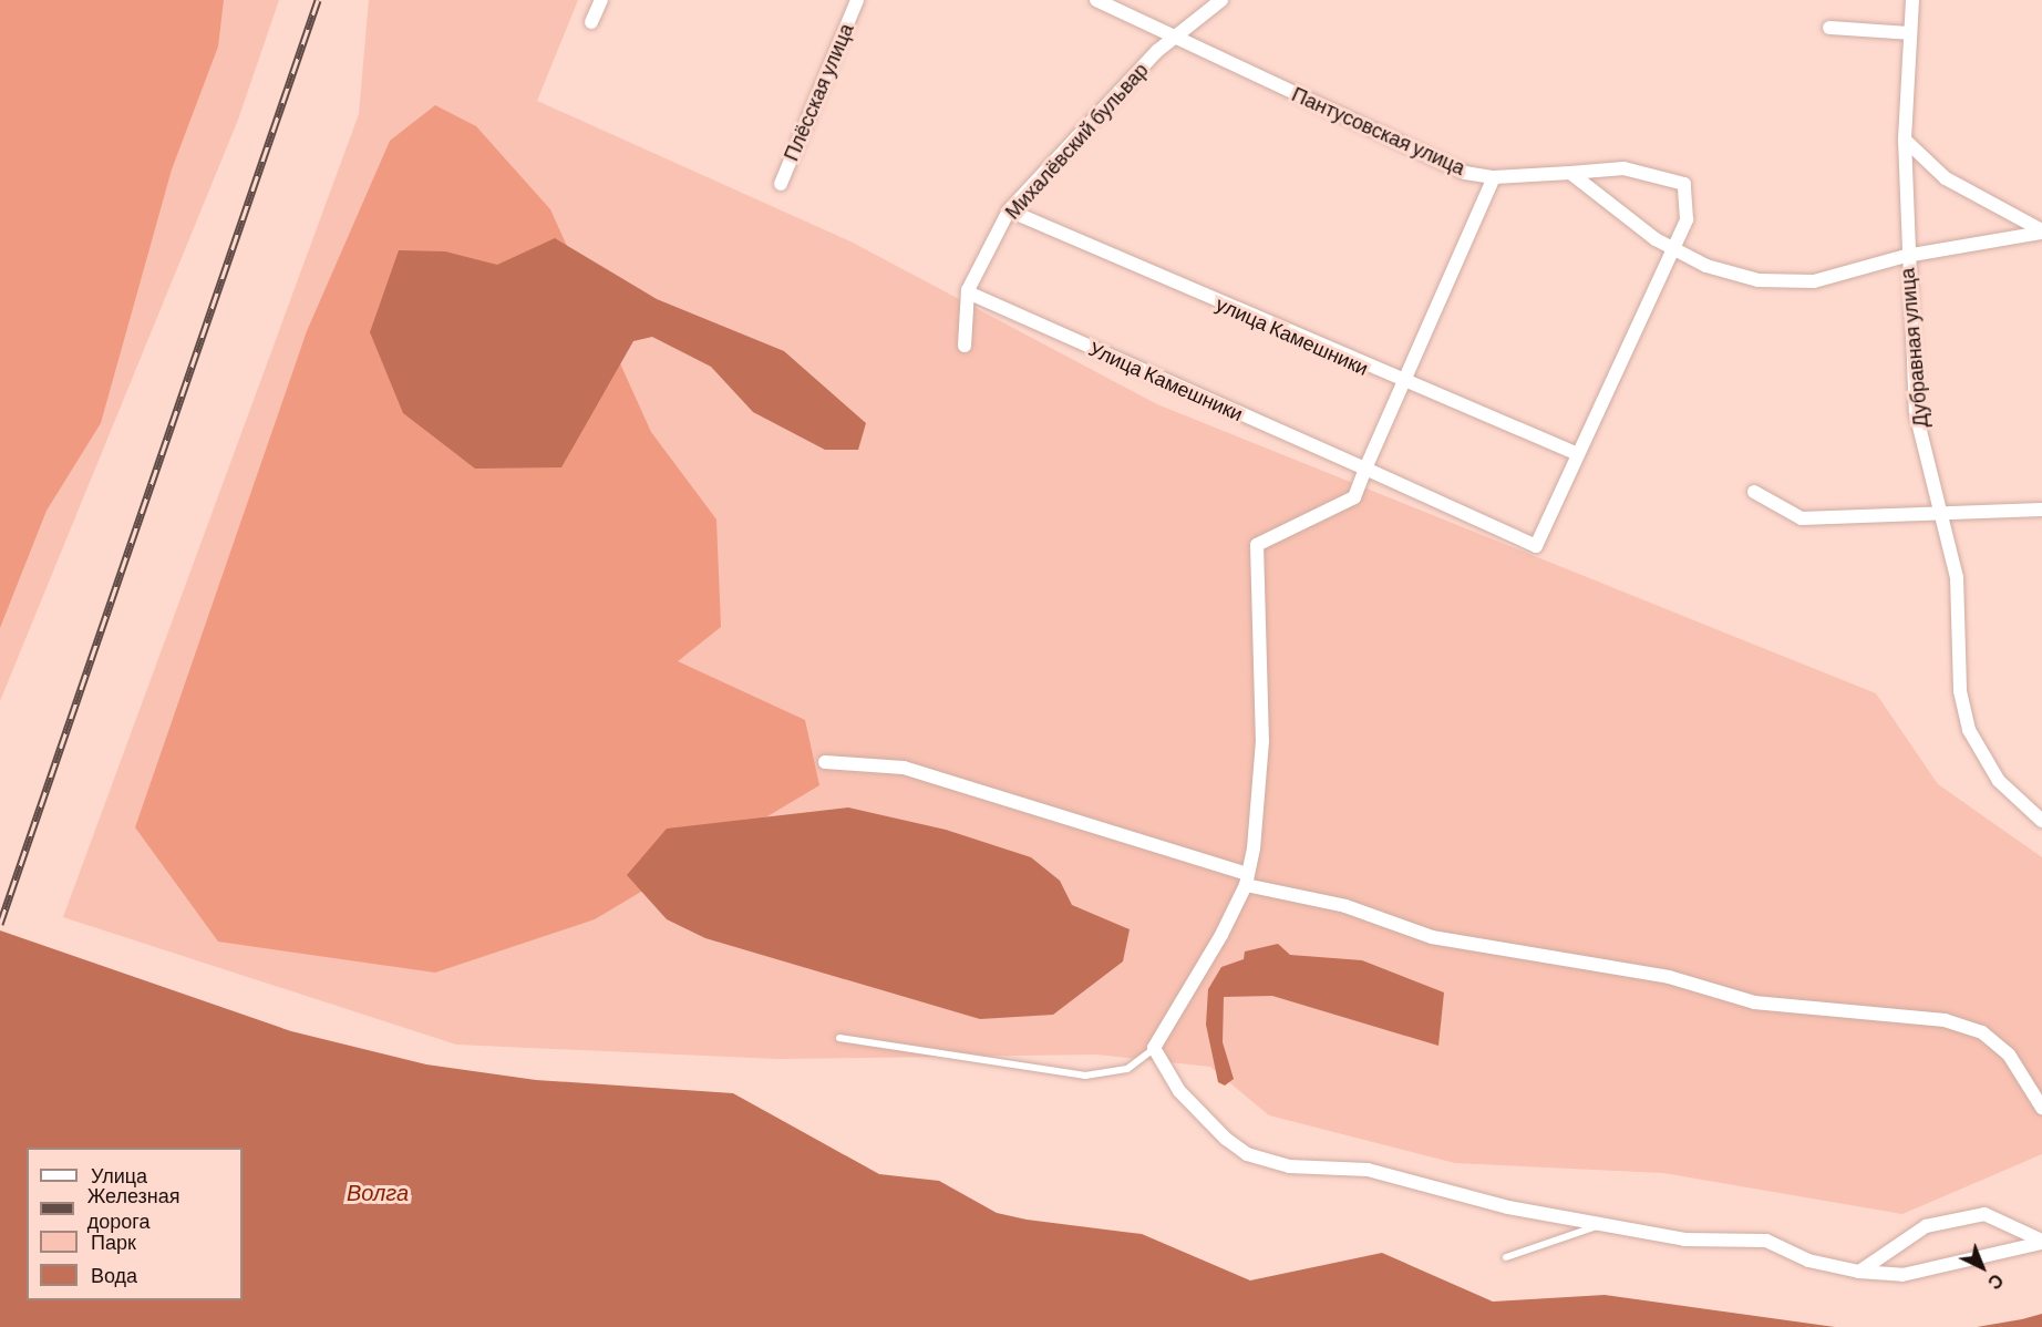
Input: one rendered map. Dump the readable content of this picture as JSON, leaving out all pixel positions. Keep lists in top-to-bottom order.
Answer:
{
  "streets": {
    "street": [
      "Плёсская улица",
      "Пантусовская улица",
      "Михалёвский бульвар",
      "улица Камешники",
      "Дубравная улица",
      "Улица Камешники"
    ]
  },
  "crossings": [
    ["Пантусовская улица", "Михалёвский бульвар"],
    ["Михалёвский бульвар", "улица Камешники"],
    ["Михалёвский бульвар", "Улица Камешники"],
    ["улица Камешники", "Улица Камешники"]
  ],
  "water": ["Волга"],
  "legend": [
    "Улица",
    "Железная дорога",
    "Парк",
    "Вода"
  ],
  "north": "bottom right"
}
